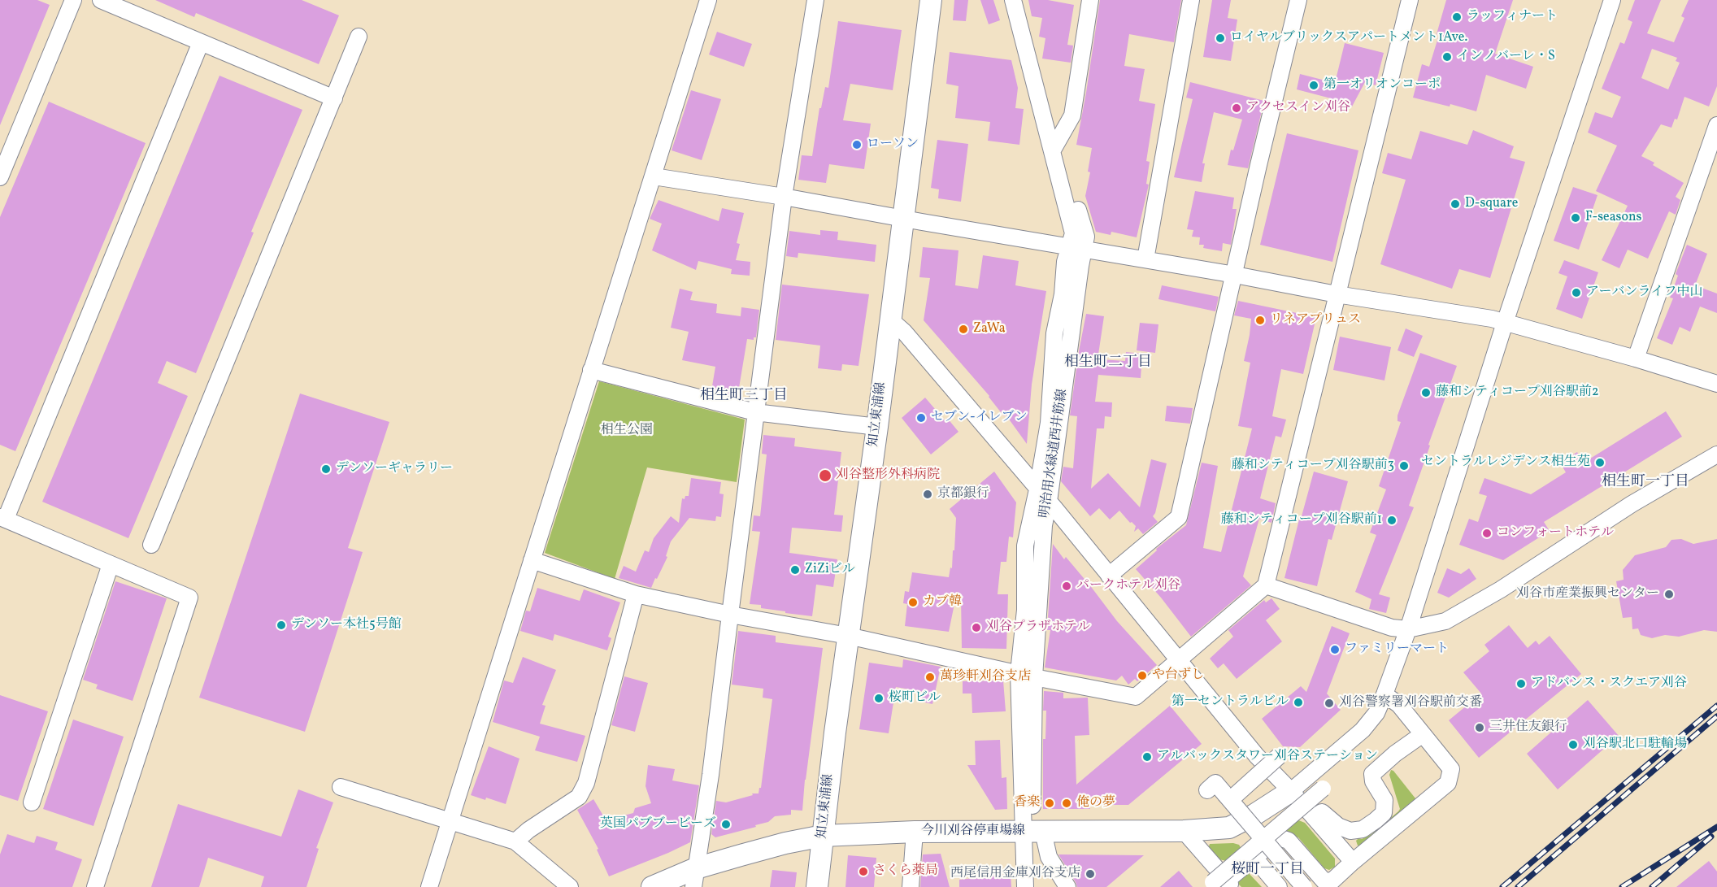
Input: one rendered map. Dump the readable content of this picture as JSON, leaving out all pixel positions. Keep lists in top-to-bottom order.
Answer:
{
  "streets": {
    "main road": ["知立東浦線", "今川刈谷停車場線"],
    "street": ["明治用水緑道西井筋線"]
  },
  "crossings": [
    ["知立東浦線", "今川刈谷停車場線"],
    ["明治用水緑道西井筋線", "今川刈谷停車場線"]
  ],
  "districts": [
    "相生町二丁目",
    "相生町三丁目",
    "相生町一丁目",
    "桜町一丁目"
  ],
  "parks": ["相生公園"],
  "places": [
    "ラッフィナート",
    "ロイヤルブリックスアパートメント1Ave.",
    "インノバーレ・S",
    "第一オリオンコーポ",
    "アクセスイン刈谷",
    "ローソン",
    "D-square",
    "F-seasons",
    "アーバンライフ中山",
    "リネアプリュス",
    "ZaWa",
    "藤和シティコープ刈谷駅前2",
    "セブン-イレブン",
    "セントラルレジデンス相生苑",
    "藤和シティコープ刈谷駅前3",
    "デンソーギャラリー",
    "刈谷整形外科病院",
    "京都銀行",
    "藤和シティコープ刈谷駅前1",
    "コンフォートホテル",
    "ZiZiビル",
    "パークホテル刈谷",
    "刈谷市産業振興センター",
    "カブ韓",
    "デンソー本社5号館",
    "刈谷プラザホテル",
    "ファミリーマート",
    "や台ずし",
    "萬珍軒刈谷支店",
    "アドバンス・スクエア刈谷",
    "桜町ビル",
    "第一セントラルビル",
    "刈谷警察署刈谷駅前交番",
    "三井住友銀行",
    "刈谷駅北口駐輪場",
    "アルバックスタワー刈谷ステーション",
    "香楽",
    "俺の夢",
    "英国パブブービーズ",
    "さくら薬局",
    "西尾信用金庫刈谷支店"
  ]
}
